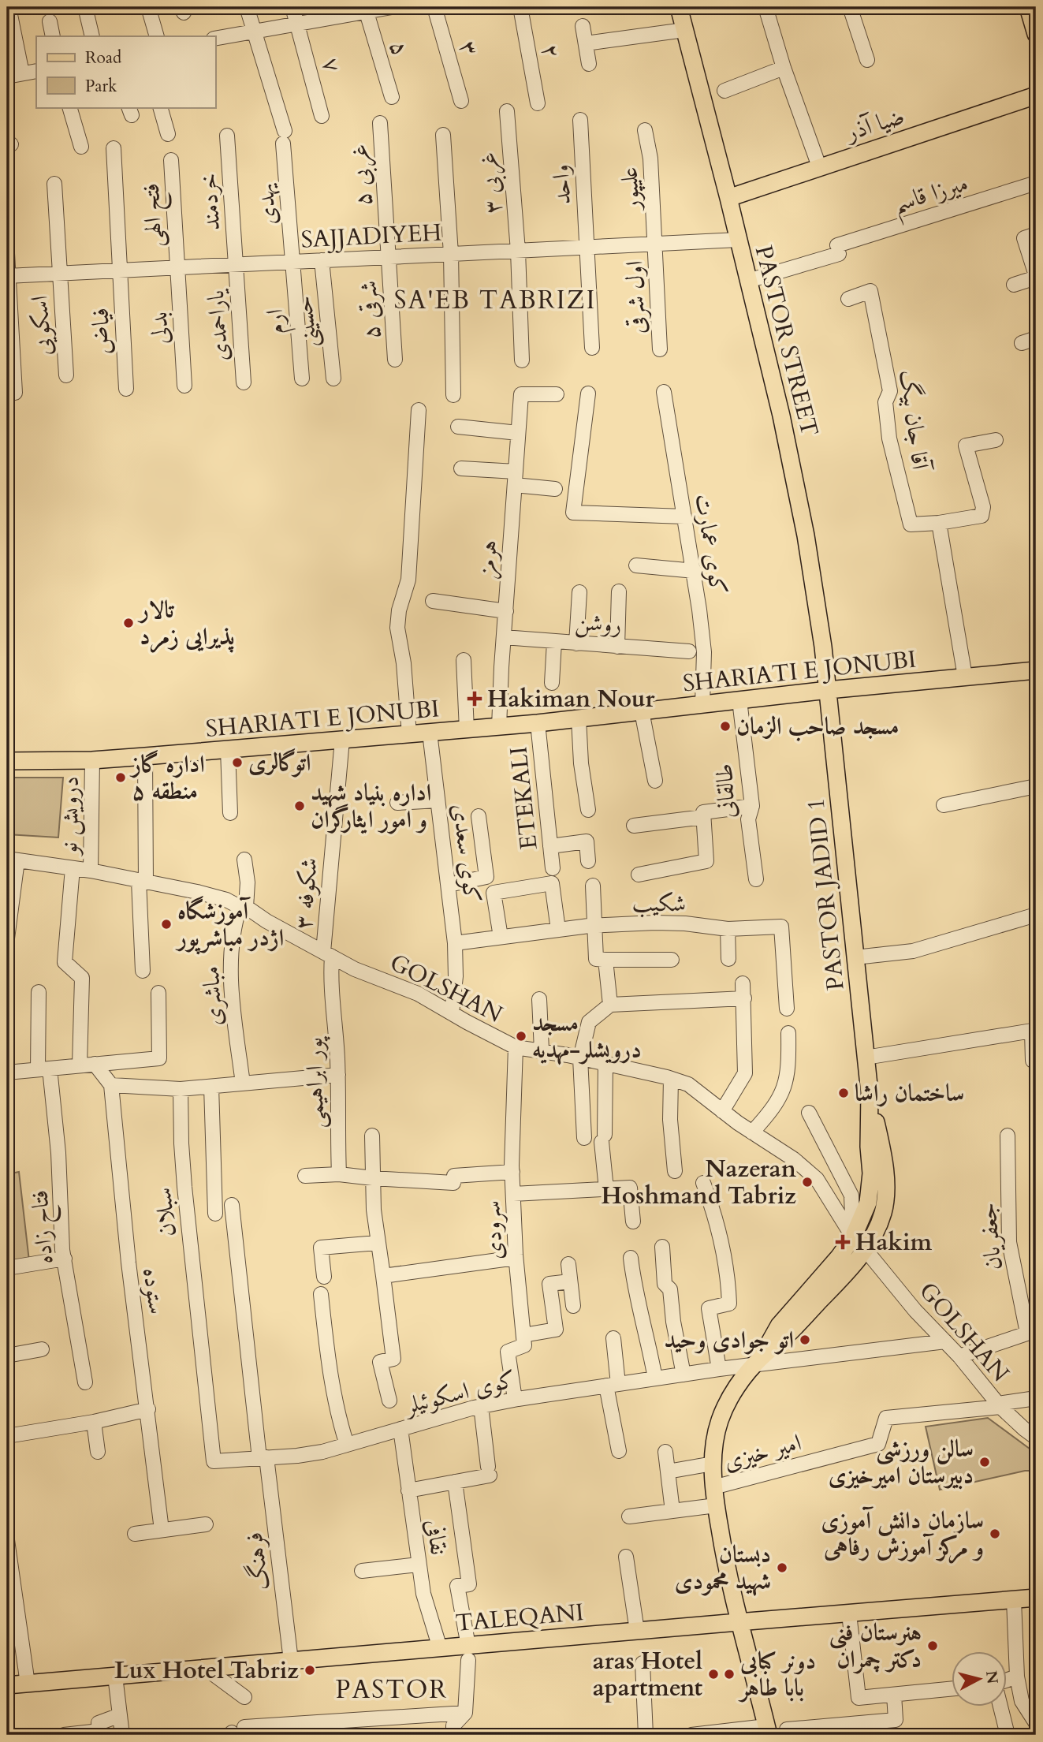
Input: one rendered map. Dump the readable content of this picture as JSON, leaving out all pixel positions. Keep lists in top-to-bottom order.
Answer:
{
  "streets": {
    "main road": [
      "ضیا آذر",
      "PASTOR STREET",
      "SHARIATI E JONUBI",
      "PASTOR JADID 1",
      "TALEQANI"
    ],
    "street": [
      "۵",
      "۳",
      "۲",
      "۷",
      "۵ غربی",
      "۳ غربی",
      "واحد",
      "علیپور",
      "میرزا قاسم",
      "خردمند",
      "یهدی",
      "فتح الهی",
      "SAJJADIYEH",
      "اول شرقی",
      "۵ شرقی",
      "ارم",
      "حسینی",
      "اسکویی",
      "یاراحمدی",
      "بدلی",
      "فیاض",
      "آقا جان بیگ",
      "کوی عمارت",
      "هرمز",
      "روشن",
      "طالقانی",
      "ETEKALI",
      "درویش نو",
      "کوی سعدی",
      "شکوفه ۳",
      "شکیب",
      "GOLSHAN",
      "مباشری",
      "پور ابراهیمی",
      "سبلان",
      "فتاح زاده",
      "سرودی",
      "جعفریان",
      "ستوده",
      "کوی اسکوئیلر",
      "امیر خیزی",
      "نقافی",
      "فرهنگ"
    ]
  },
  "crossings": [
    ["ضیا آذر", "PASTOR STREET"],
    ["۵ غربی", "SAJJADIYEH"],
    ["۵ غربی", "۵ شرقی"],
    ["۳ غربی", "SAJJADIYEH"],
    ["واحد", "SAJJADIYEH"],
    ["علیپور", "SAJJADIYEH"],
    ["علیپور", "اول شرقی"],
    ["میرزا قاسم", "PASTOR STREET"],
    ["خردمند", "SAJJADIYEH"],
    ["خردمند", "یاراحمدی"],
    ["یهدی", "SAJJADIYEH"],
    ["یهدی", "ارم"],
    ["فتح الهی", "SAJJADIYEH"],
    ["فتح الهی", "بدلی"],
    ["SAJJADIYEH", "اول شرقی"],
    ["SAJJADIYEH", "۵ شرقی"],
    ["SAJJADIYEH", "ارم"],
    ["SAJJADIYEH", "حسینی"],
    ["SAJJADIYEH", "اسکویی"],
    ["SAJJADIYEH", "یاراحمدی"],
    ["SAJJADIYEH", "بدلی"],
    ["SAJJADIYEH", "فیاض"],
    ["SAJJADIYEH", "PASTOR STREET"],
    ["PASTOR STREET", "SHARIATI E JONUBI"],
    ["PASTOR STREET", "PASTOR JADID 1"],
    ["کوی عمارت", "SHARIATI E JONUBI"],
    ["هرمز", "روشن"],
    ["هرمز", "SHARIATI E JONUBI"],
    ["SHARIATI E JONUBI", "طالقانی"],
    ["SHARIATI E JONUBI", "ETEKALI"],
    ["SHARIATI E JONUBI", "درویش نو"],
    ["SHARIATI E JONUBI", "کوی سعدی"],
    ["SHARIATI E JONUBI", "شکوفه ۳"],
    ["SHARIATI E JONUBI", "PASTOR JADID 1"],
    ["درویش نو", "GOLSHAN"],
    ["کوی سعدی", "شکیب"],
    ["کوی سعدی", "GOLSHAN"],
    ["شکوفه ۳", "GOLSHAN"],
    ["شکوفه ۳", "پور ابراهیمی"],
    ["PASTOR JADID 1", "GOLSHAN"],
    ["PASTOR JADID 1", "کوی اسکوئیلر"],
    ["PASTOR JADID 1", "امیر خیزی"],
    ["PASTOR JADID 1", "TALEQANI"],
    ["GOLSHAN", "مباشری"],
    ["GOLSHAN", "پور ابراهیمی"],
    ["GOLSHAN", "سرودی"],
    ["GOLSHAN", "کوی اسکوئیلر"],
    ["GOLSHAN", "امیر خیزی"],
    ["سبلان", "کوی اسکوئیلر"],
    ["کوی اسکوئیلر", "نقافی"],
    ["کوی اسکوئیلر", "فرهنگ"],
    ["نقافی", "TALEQANI"],
    ["فرهنگ", "TALEQANI"]
  ],
  "districts": ["SA'EB TABRIZI", "PASTOR"],
  "places": {
    "other": [
      "تالار پذیرایی زمرد",
      "مسجد صاحب الزمان",
      "اتوگالری",
      "اداره گاز منطقه ۵",
      "اداره بنیاد شهید و امور ایثارگران",
      "آموزشگاه اژدر مباشرپور",
      "مسجد درویشلر-مهدیه",
      "ساختمان راشا",
      "Nazeran Hoshmand Tabriz",
      "اتو جوادی وحید",
      "سالن ورزشی دبیرستان امیرخیزی",
      "سازمان دانش آموزی و مرکز آموزش رفاهی",
      "دبستان شهید محمودی",
      "هنرستان فنی دکتر چمران",
      "Lux Hotel Tabriz",
      "aras Hotel apartment",
      "دونر کبابی بابا طاهر"
    ],
    "health": ["Hakiman Nour", "Hakim"]
  },
  "legend": ["Road", "Park"],
  "north": "right"
}
